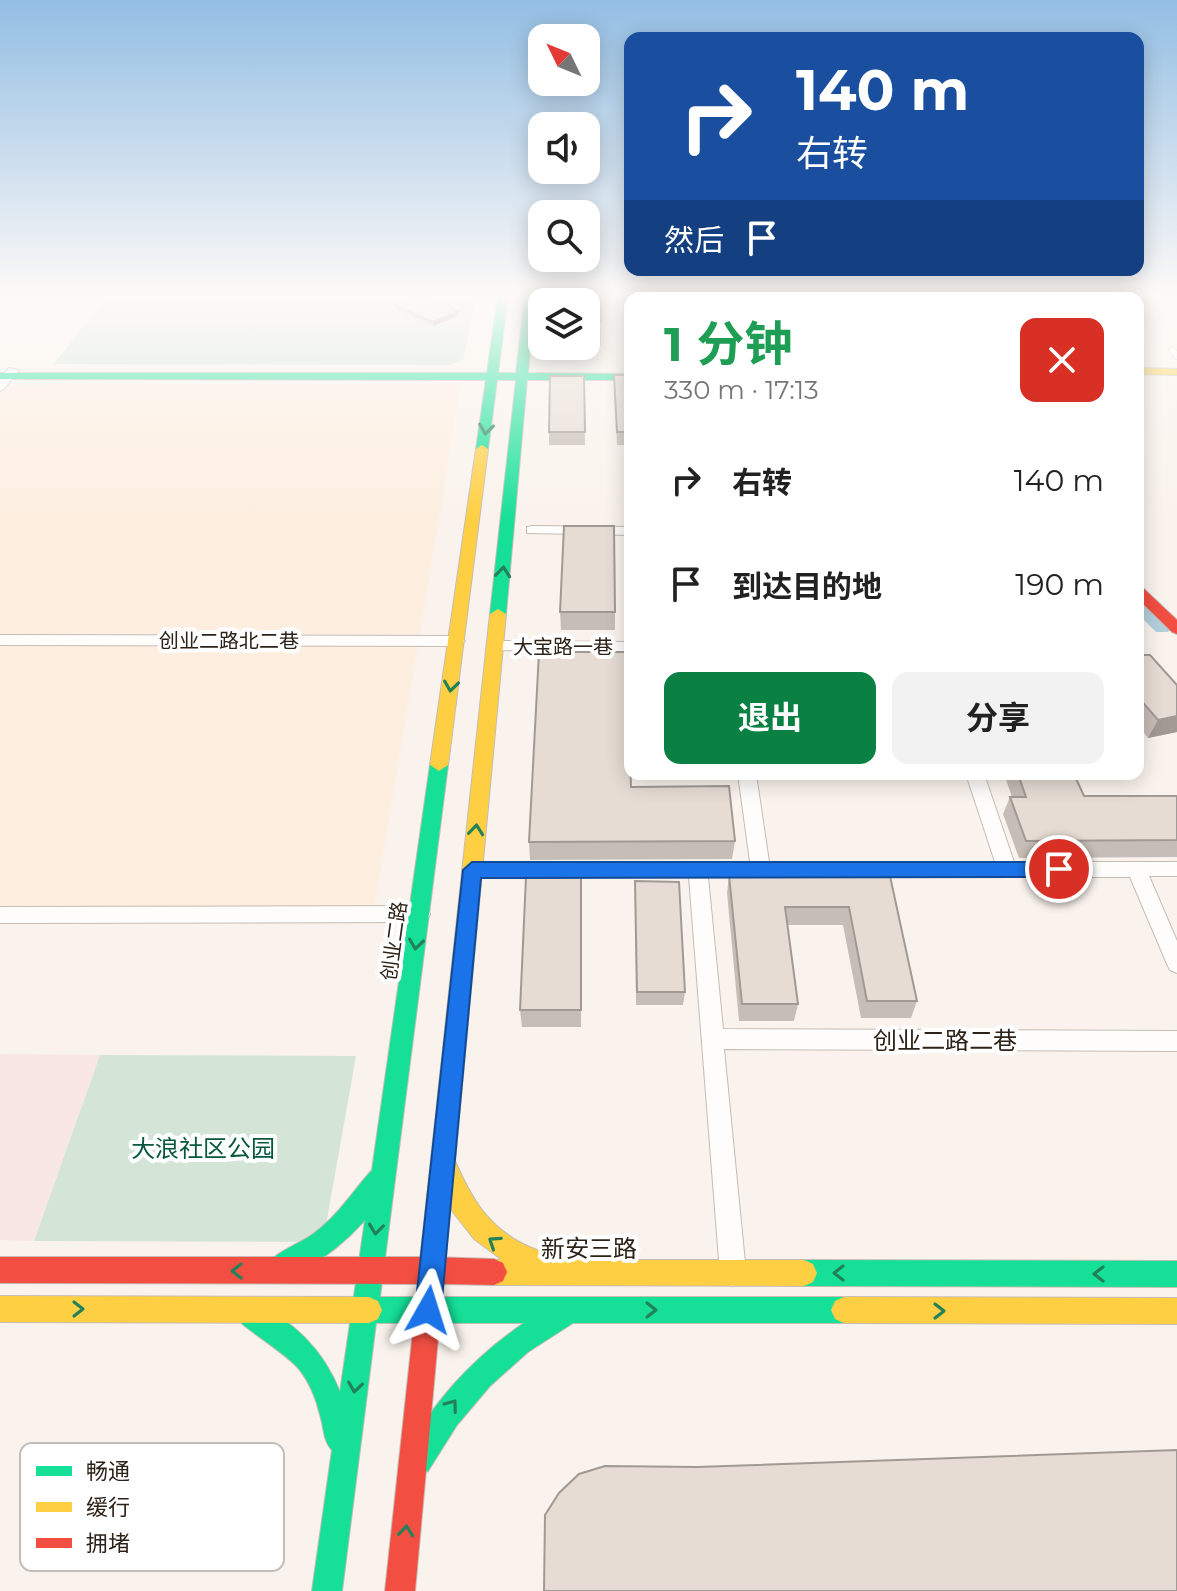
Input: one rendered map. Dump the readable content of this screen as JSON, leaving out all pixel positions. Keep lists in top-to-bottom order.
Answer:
{
  "streets": {
    "main road": ["创业二路", "新安三路"],
    "street": ["创业二路北二巷", "大宝路一巷", "创业二路二巷"]
  },
  "crossings": [
    ["创业二路北二巷", "创业二路"],
    ["创业二路", "新安三路"]
  ],
  "parks": ["大浪社区公园"],
  "legend": ["畅通", "缓行", "拥堵"],
  "north": "top left",
  "page": {
    "turn": ["140 m", "右转"],
    "then": "然后",
    "heading": ["1 分钟", "330 m · 17:13"],
    "list": [
      {
        "name": "右转",
        "value": "140 m"
      },
      {
        "name": "到达目的地",
        "value": "190 m"
      }
    ],
    "buttons": ["退出", "分享"]
  }
}
